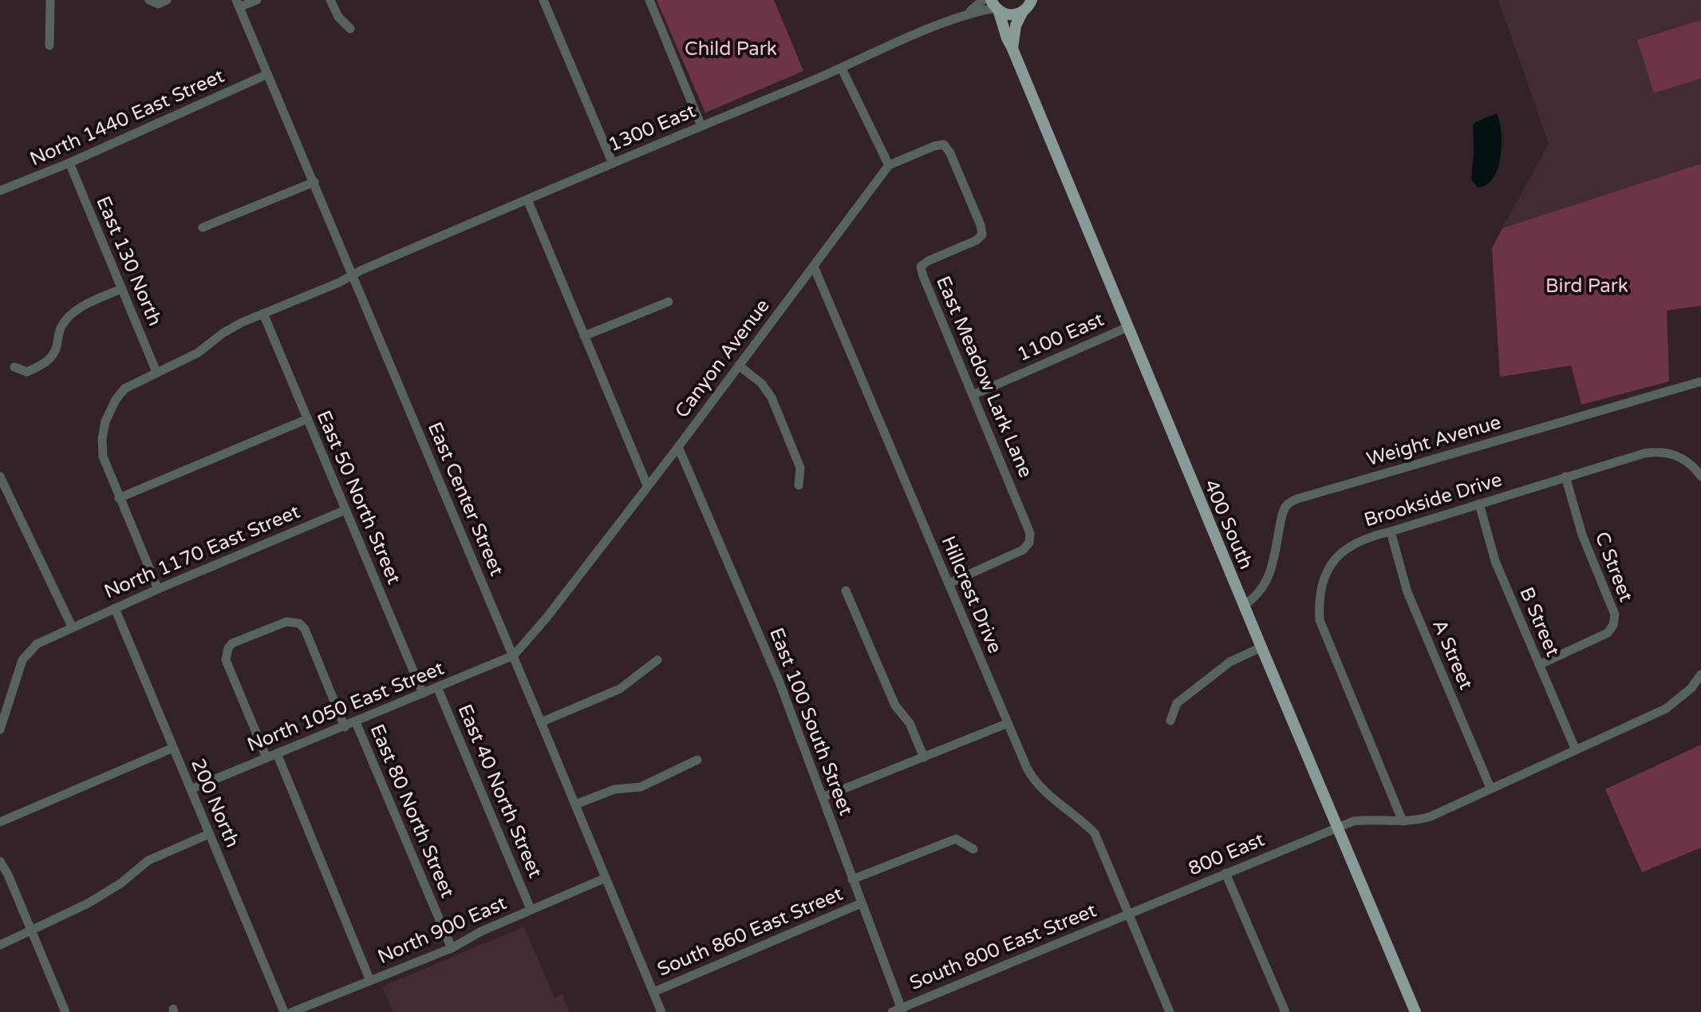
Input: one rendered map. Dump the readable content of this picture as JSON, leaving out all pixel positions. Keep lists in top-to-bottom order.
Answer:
{
  "streets": {
    "main road": ["400 South"],
    "street": [
      "North 1440 East Street",
      "1300 East",
      "East 130 North",
      "1100 East",
      "Canyon Avenue",
      "East Meadow Lark Lane",
      "Weight Avenue",
      "East 50 North Street",
      "East Center Street",
      "Brookside Drive",
      "North 1170 East Street",
      "C Street",
      "Hillcrest Drive",
      "B Street",
      "A Street",
      "North 1050 East Street",
      "East 100 South Street",
      "East 40 North Street",
      "200 North",
      "East 80 North Street",
      "800 East",
      "North 900 East",
      "South 860 East Street",
      "South 800 East Street"
    ]
  },
  "crossings": [
    ["North 1440 East Street", "East 130 North"],
    ["North 1440 East Street", "East Center Street"],
    ["1300 East", "East 130 North"],
    ["1300 East", "East 50 North Street"],
    ["1300 East", "East Center Street"],
    ["1300 East", "400 South"],
    ["1100 East", "East Meadow Lark Lane"],
    ["1100 East", "400 South"],
    ["Canyon Avenue", "East Meadow Lark Lane"],
    ["Canyon Avenue", "East Center Street"],
    ["Canyon Avenue", "Hillcrest Drive"],
    ["Canyon Avenue", "North 1050 East Street"],
    ["Canyon Avenue", "East 100 South Street"],
    ["East Meadow Lark Lane", "Hillcrest Drive"],
    ["Weight Avenue", "400 South"],
    ["East 50 North Street", "North 1170 East Street"],
    ["East 50 North Street", "North 1050 East Street"],
    ["East Center Street", "North 1050 East Street"],
    ["East Center Street", "North 900 East"],
    ["East Center Street", "South 860 East Street"],
    ["Brookside Drive", "C Street"],
    ["Brookside Drive", "B Street"],
    ["Brookside Drive", "A Street"],
    ["400 South", "800 East"],
    ["North 1170 East Street", "200 North"],
    ["C Street", "B Street"],
    ["Hillcrest Drive", "800 East"],
    ["Hillcrest Drive", "South 800 East Street"],
    ["North 1050 East Street", "East 40 North Street"],
    ["North 1050 East Street", "200 North"],
    ["North 1050 East Street", "East 80 North Street"],
    ["East 100 South Street", "South 860 East Street"],
    ["East 100 South Street", "South 800 East Street"],
    ["East 40 North Street", "North 900 East"],
    ["East 80 North Street", "North 900 East"],
    ["800 East", "South 800 East Street"]
  ],
  "parks": ["Child Park", "Bird Park"]
}
